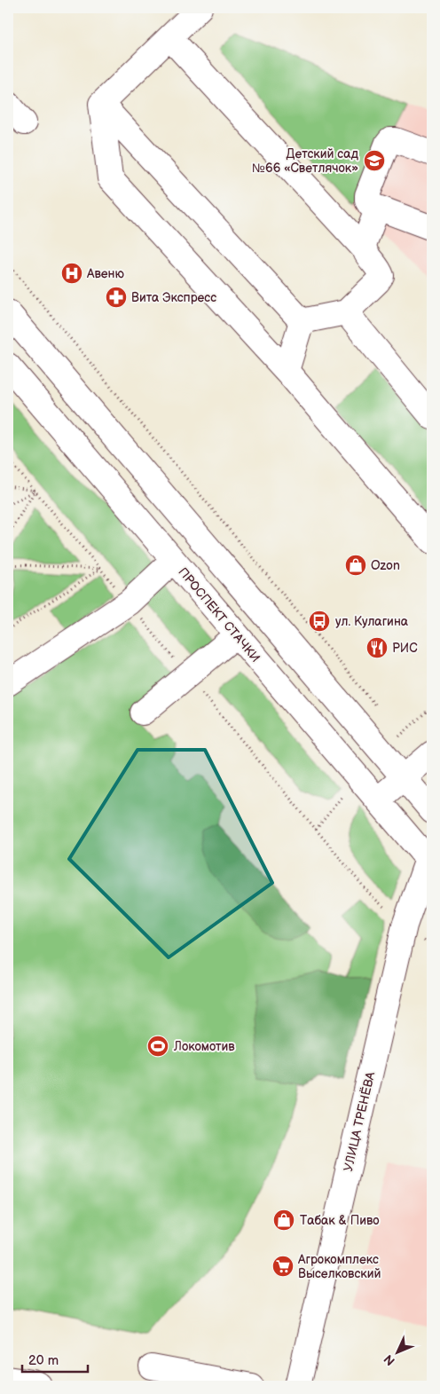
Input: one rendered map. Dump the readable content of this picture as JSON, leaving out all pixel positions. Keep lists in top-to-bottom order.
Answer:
{
  "streets": {
    "main road": ["ПРОСПЕКТ СТАЧКИ", "УЛИЦА ТРЕНЁВА"]
  },
  "crossings": [
    ["ПРОСПЕКТ СТАЧКИ", "УЛИЦА ТРЕНЁВА"]
  ],
  "places": {
    "school or university": ["Детский сад №66 «Светлячок»"],
    "hospital": ["Авеню"],
    "pharmacy": ["Вита Экспресс"],
    "shop": ["Ozon", "Табак & Пиво"],
    "bus stop": ["ул. Кулагина"],
    "restaurant": ["РИС"],
    "sports": ["Локомотив"],
    "supermarket": ["Агрокомплекс Выселковский"]
  },
  "scale_bar": "20 m",
  "north": "bottom left"
}
